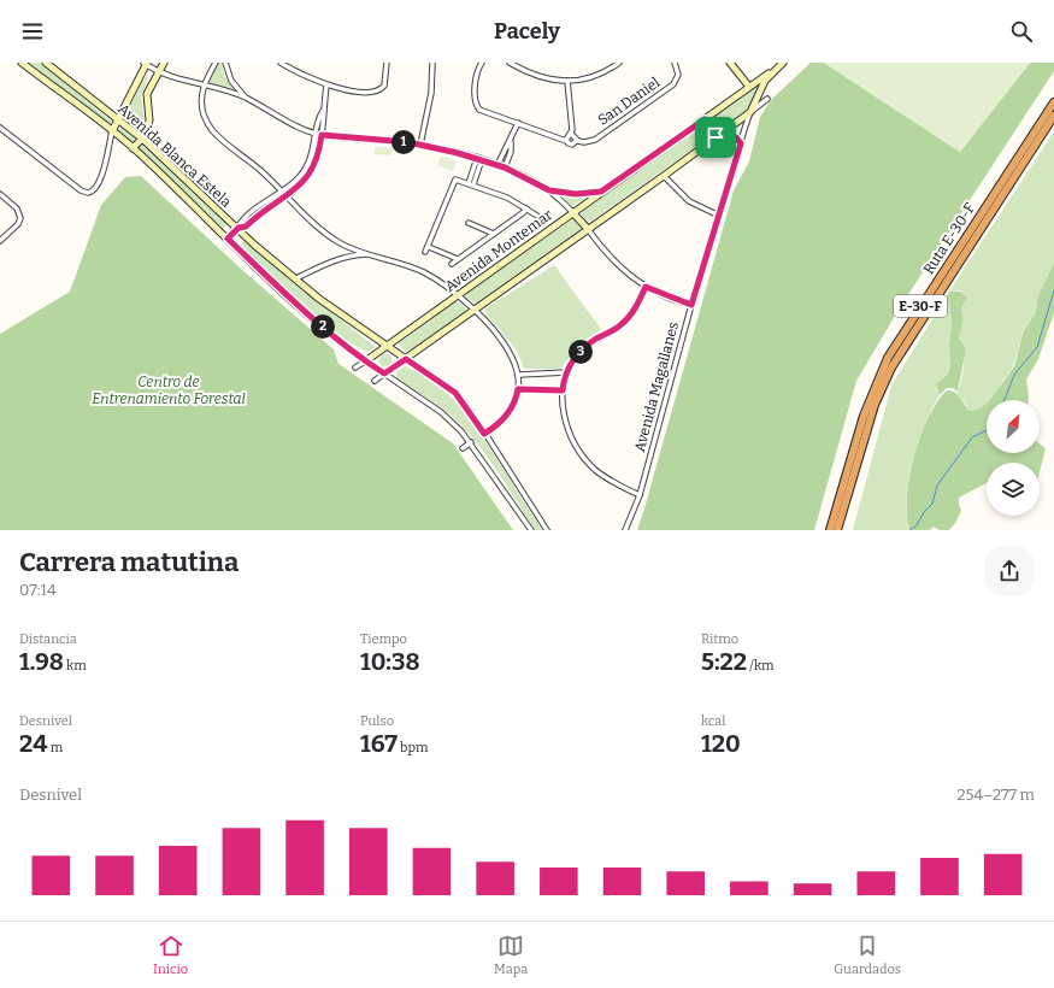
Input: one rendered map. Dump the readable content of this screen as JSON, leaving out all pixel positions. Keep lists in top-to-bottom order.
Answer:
{
  "streets": {
    "highway": ["Ruta E-30-F", "E-30-F"],
    "main road": ["Avenida Blanca Estela", "Avenida Montemar", "Avenida Magallanes"],
    "street": ["San Daniel"]
  },
  "crossings": [
    ["Avenida Blanca Estela", "Avenida Montemar"],
    ["Avenida Montemar", "Avenida Magallanes"]
  ],
  "parks": ["Centro de Entrenamiento Forestal"],
  "north": "top right",
  "page": {
    "header": "Pacely",
    "pins": ["1", "2", "3"],
    "heading": ["Carrera matutina", "07:14"],
    "stats": [
      ["Distancia", "1.98 km"],
      ["Tiempo", "10:38"],
      ["Ritmo", "5:22 /km"],
      ["Desnivel", "24 m"],
      ["Pulso", "167 bpm"],
      ["kcal", "120"]
    ],
    "chart": ["Desnivel", "254–277 m"],
    "tabs": ["Inicio", "Mapa", "Guardados"]
  }
}
